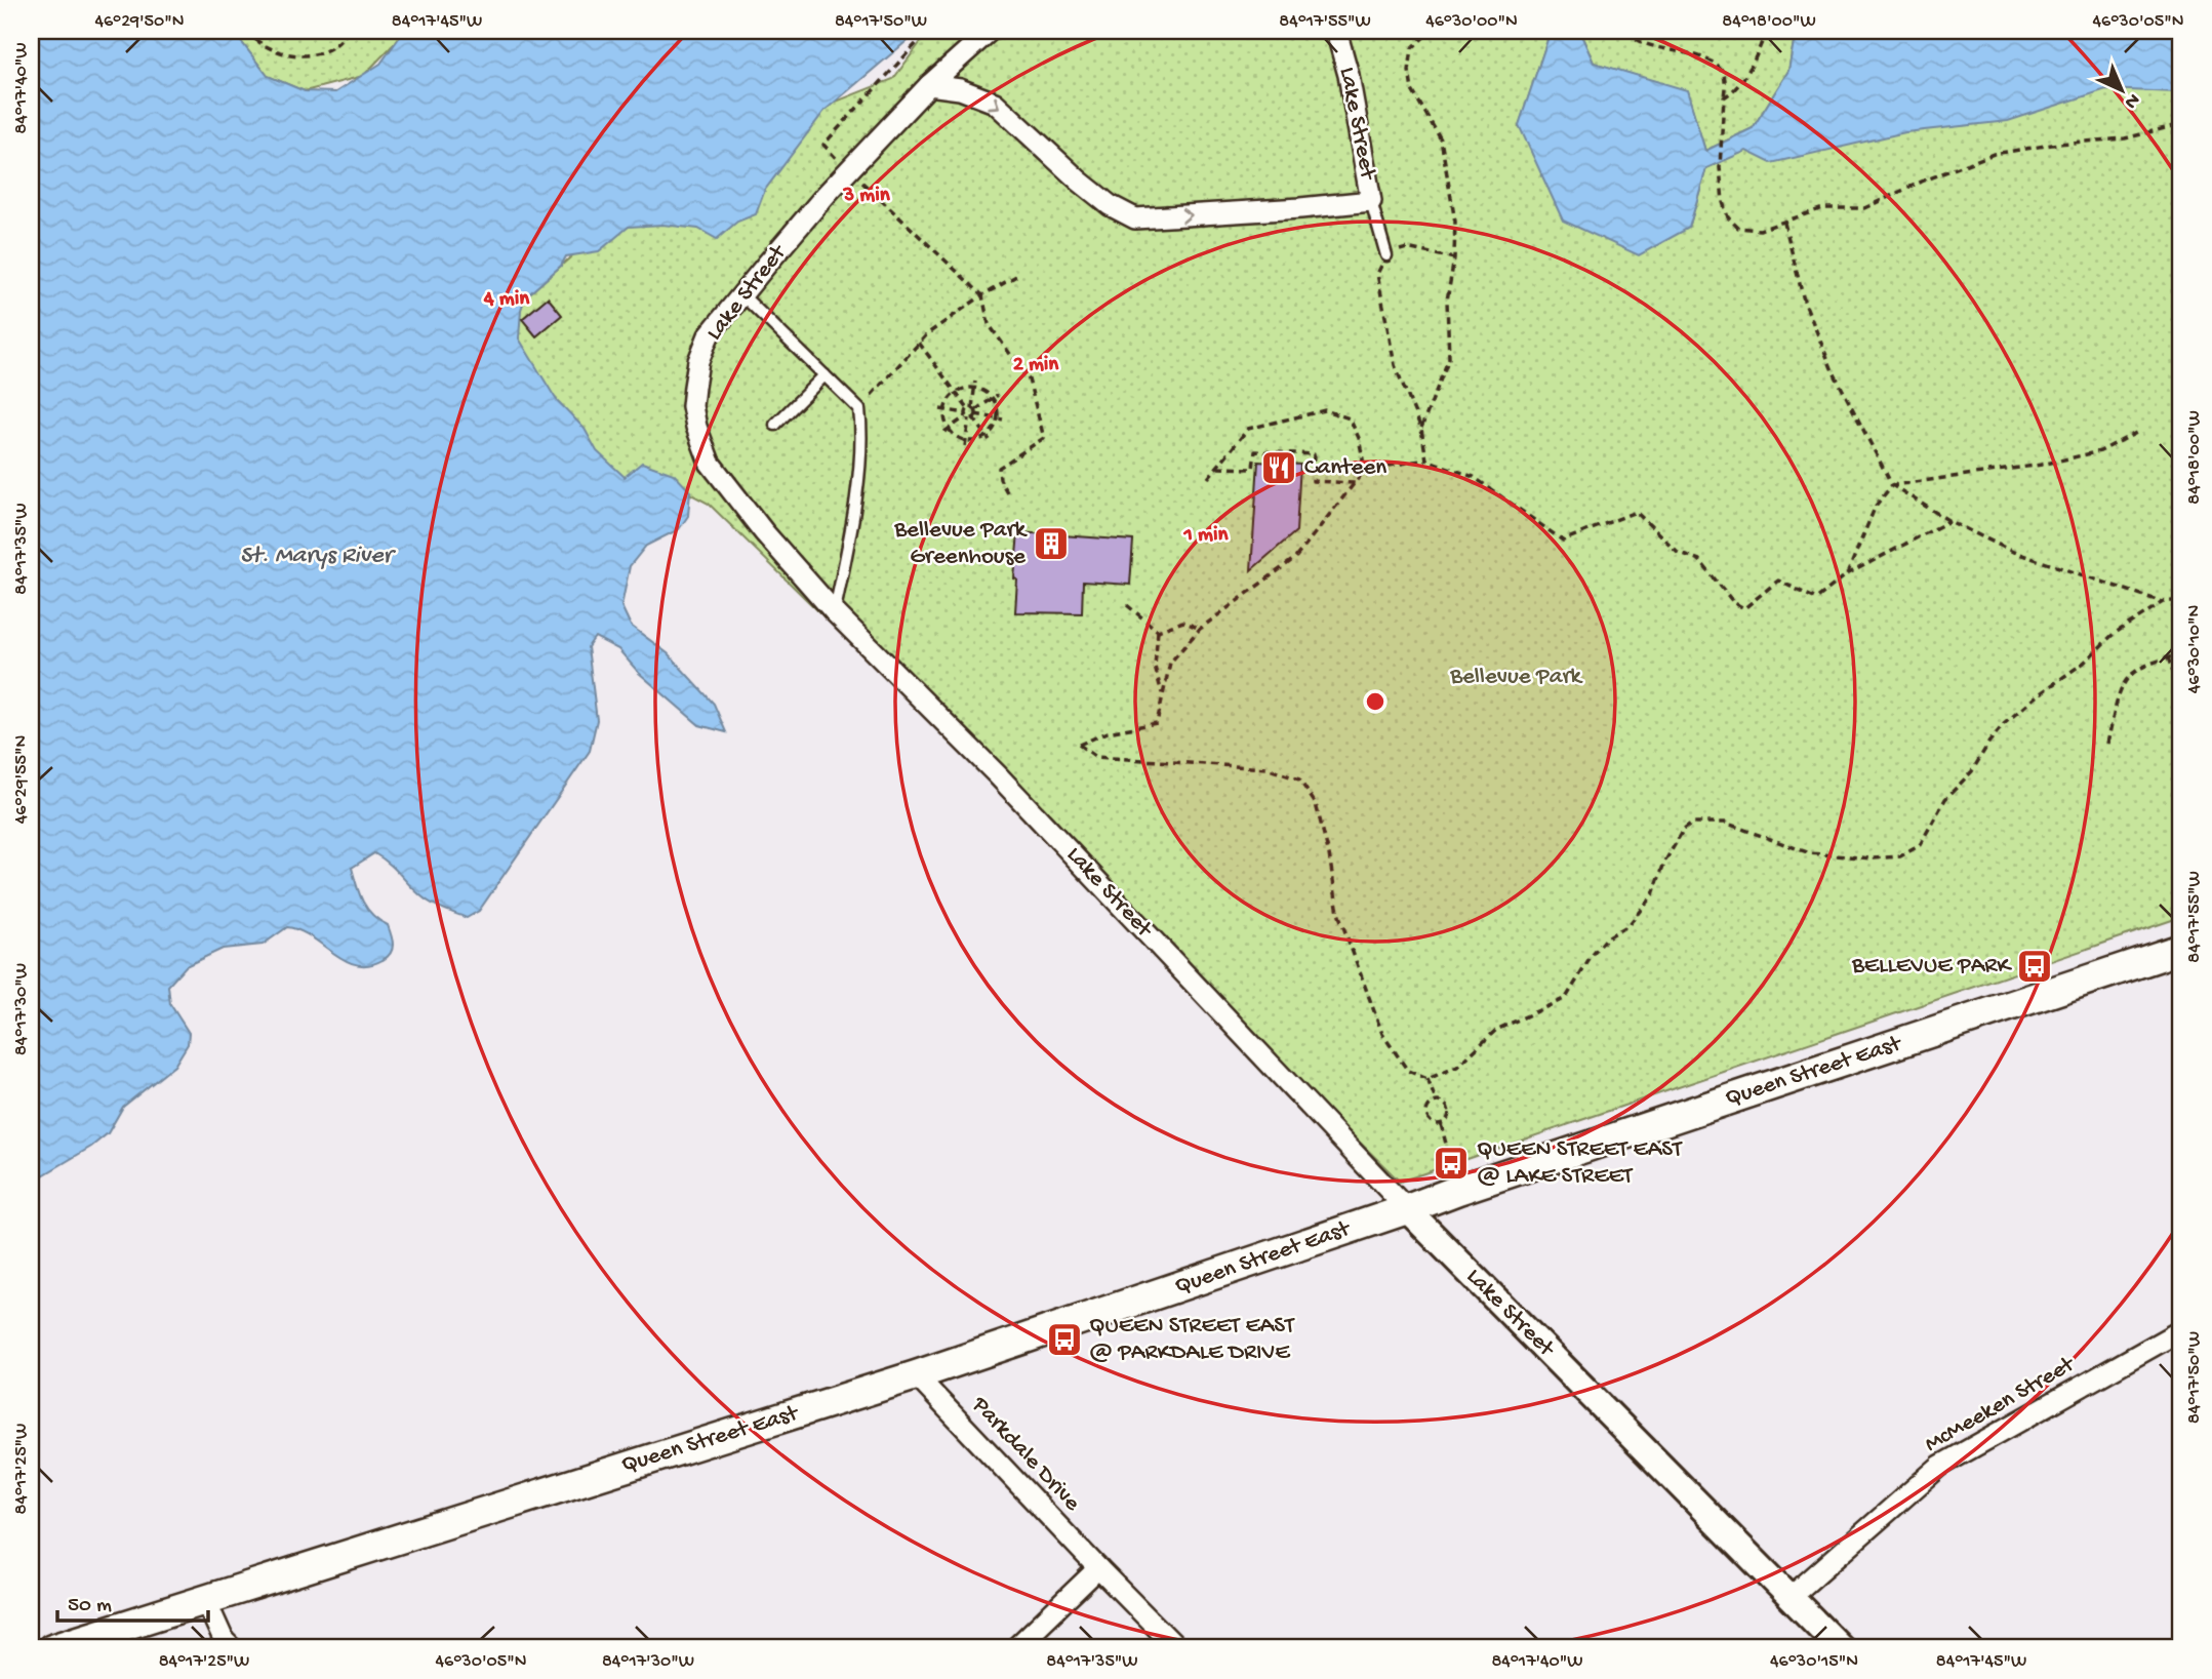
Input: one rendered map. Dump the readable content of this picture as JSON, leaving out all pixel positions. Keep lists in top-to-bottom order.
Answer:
{
  "streets": {
    "main road": ["Queen Street East"],
    "street": ["Lake Street", "McMeeken Street", "Parkdale Drive"]
  },
  "crossings": [
    ["Lake Street", "Queen Street East"],
    ["Lake Street", "McMeeken Street"],
    ["Queen Street East", "Parkdale Drive"]
  ],
  "water": ["St. Marys River"],
  "parks": ["Bellevue Park"],
  "places": {
    "restaurant": ["Canteen"],
    "building": ["Bellevue Park Greenhouse"],
    "bus stop": ["BELLEVUE PARK", "QUEEN STREET EAST @ LAKE STREET", "QUEEN STREET EAST @ PARKDALE DRIVE"]
  },
  "scale_bar": "50 m",
  "north": "bottom right",
  "coordinates": [
    "46°29'50\"N",
    "84°17'45\"W",
    "84°17'50\"W",
    "84°17'55\"W",
    "46°30'00\"N",
    "84°18'00\"W",
    "46°30'05\"N",
    "84°17'40\"W",
    "84°17'35\"W",
    "46°30'10\"N",
    "46°29'55\"N",
    "84°17'30\"W",
    "84°17'25\"W",
    "46°30'15\"N"
  ],
  "rings": [
    "3 min",
    "4 min",
    "2 min",
    "1 min"
  ]
}
